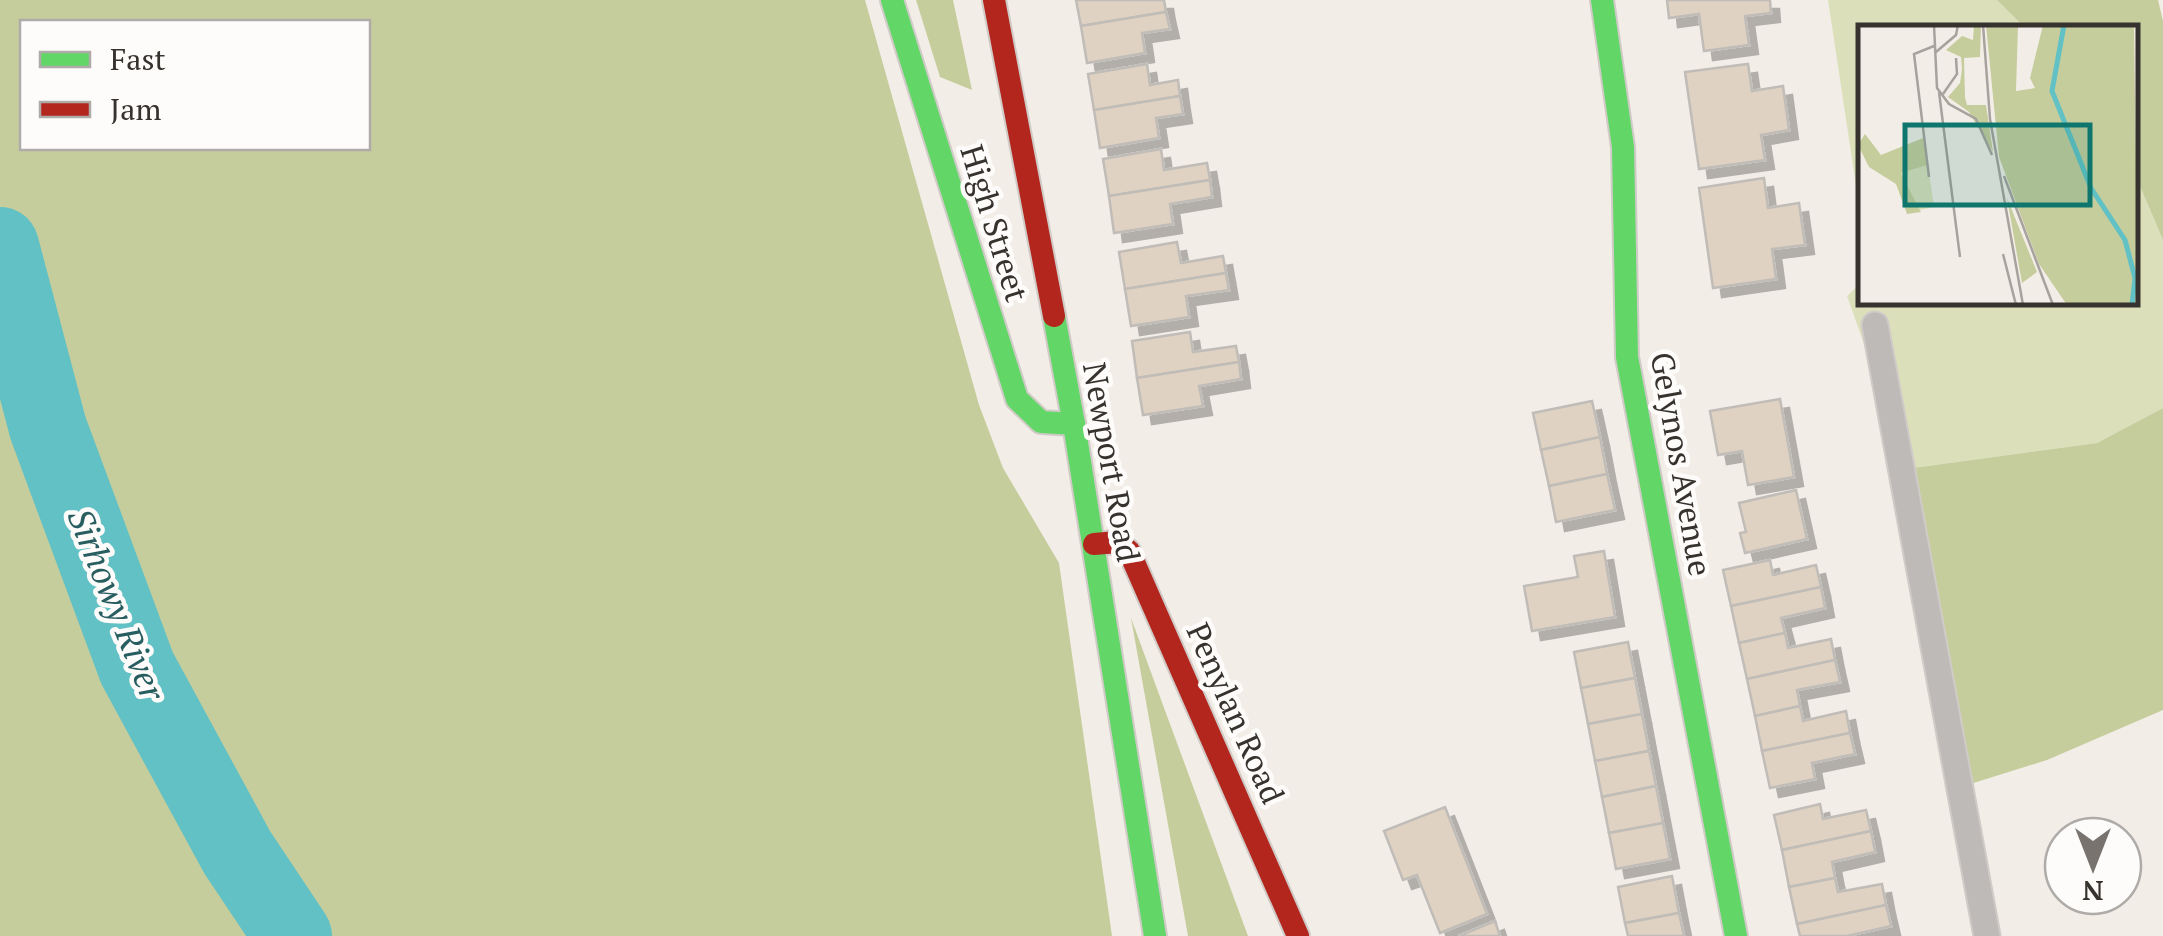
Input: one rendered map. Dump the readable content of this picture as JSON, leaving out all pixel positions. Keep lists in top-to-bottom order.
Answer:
{
  "streets": {
    "street": [
      "High Street",
      "Newport Road",
      "Gelynos Avenue",
      "Penylan Road"
    ]
  },
  "crossings": [
    ["High Street", "Newport Road"],
    ["Newport Road", "Penylan Road"]
  ],
  "water": ["Sirhowy River"],
  "legend": ["Fast", "Jam"],
  "north": "bottom"
}
